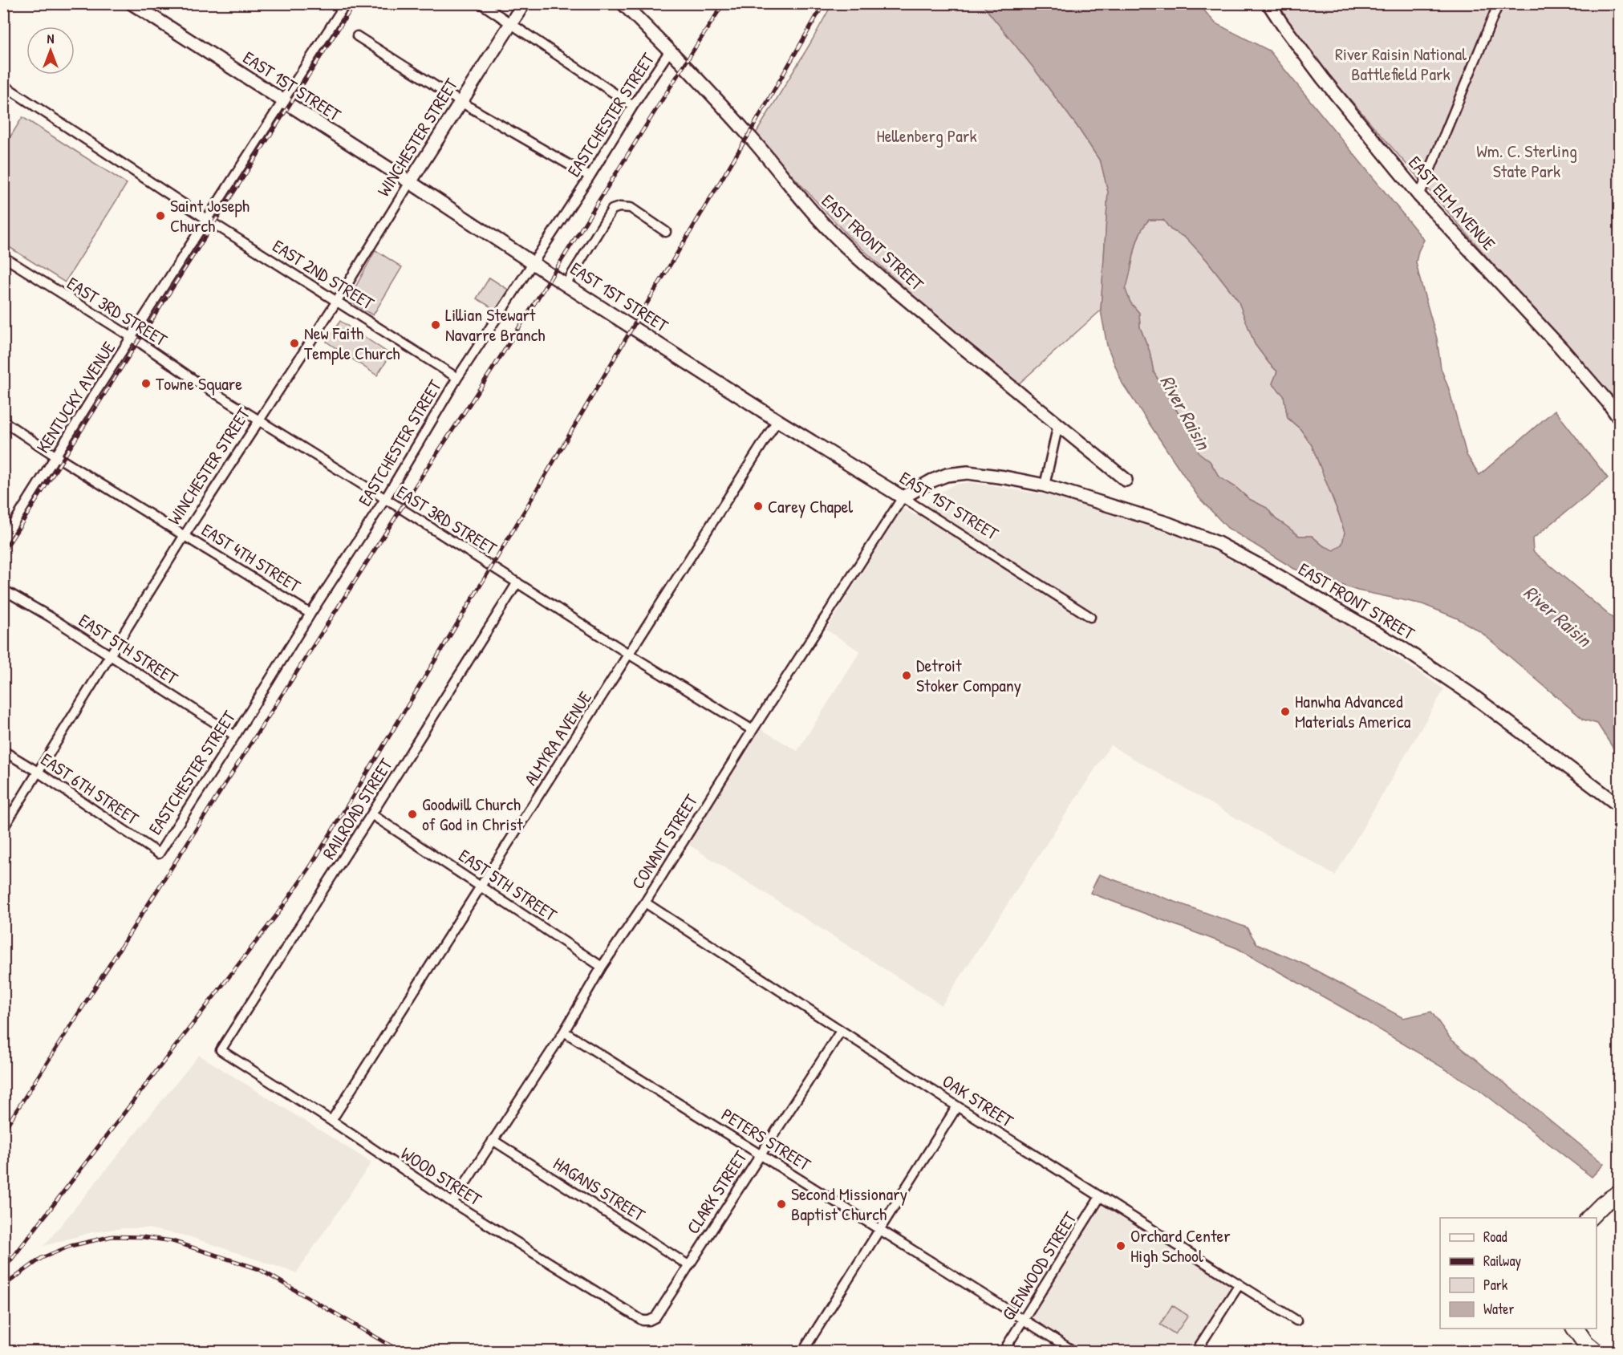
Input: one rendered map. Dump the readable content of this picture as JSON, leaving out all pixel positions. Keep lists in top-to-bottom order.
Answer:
{
  "streets": {
    "street": [
      "EAST 1ST STREET",
      "EASTCHESTER STREET",
      "WINCHESTER STREET",
      "EAST ELM AVENUE",
      "EAST FRONT STREET",
      "EAST 2ND STREET",
      "EAST 3RD STREET",
      "KENTUCKY AVENUE",
      "EAST 4TH STREET",
      "EAST 5TH STREET",
      "ALMYRA AVENUE",
      "EAST 6TH STREET",
      "RAILROAD STREET",
      "CONANT STREET",
      "OAK STREET",
      "PETERS STREET",
      "WOOD STREET",
      "HAGANS STREET",
      "CLARK STREET",
      "GLENWOOD STREET"
    ]
  },
  "crossings": [
    ["EAST 1ST STREET", "EASTCHESTER STREET"],
    ["EAST 1ST STREET", "WINCHESTER STREET"],
    ["EAST 1ST STREET", "EAST FRONT STREET"],
    ["EAST 1ST STREET", "KENTUCKY AVENUE"],
    ["EAST 1ST STREET", "ALMYRA AVENUE"],
    ["EAST 1ST STREET", "CONANT STREET"],
    ["EASTCHESTER STREET", "EAST FRONT STREET"],
    ["EASTCHESTER STREET", "EAST 2ND STREET"],
    ["EASTCHESTER STREET", "EAST 3RD STREET"],
    ["EASTCHESTER STREET", "EAST 4TH STREET"],
    ["EASTCHESTER STREET", "EAST 5TH STREET"],
    ["EASTCHESTER STREET", "EAST 6TH STREET"],
    ["WINCHESTER STREET", "EAST 2ND STREET"],
    ["WINCHESTER STREET", "EAST 3RD STREET"],
    ["WINCHESTER STREET", "EAST 4TH STREET"],
    ["WINCHESTER STREET", "EAST 5TH STREET"],
    ["WINCHESTER STREET", "EAST 6TH STREET"],
    ["EAST FRONT STREET", "CONANT STREET"],
    ["EAST 2ND STREET", "KENTUCKY AVENUE"],
    ["EAST 3RD STREET", "KENTUCKY AVENUE"],
    ["EAST 3RD STREET", "ALMYRA AVENUE"],
    ["EAST 3RD STREET", "RAILROAD STREET"],
    ["EAST 3RD STREET", "CONANT STREET"],
    ["KENTUCKY AVENUE", "EAST 4TH STREET"],
    ["EAST 5TH STREET", "ALMYRA AVENUE"],
    ["EAST 5TH STREET", "RAILROAD STREET"],
    ["EAST 5TH STREET", "CONANT STREET"],
    ["ALMYRA AVENUE", "WOOD STREET"],
    ["RAILROAD STREET", "WOOD STREET"],
    ["CONANT STREET", "OAK STREET"],
    ["CONANT STREET", "PETERS STREET"],
    ["CONANT STREET", "WOOD STREET"],
    ["CONANT STREET", "HAGANS STREET"],
    ["OAK STREET", "CLARK STREET"],
    ["OAK STREET", "GLENWOOD STREET"],
    ["PETERS STREET", "CLARK STREET"],
    ["PETERS STREET", "GLENWOOD STREET"],
    ["WOOD STREET", "CLARK STREET"],
    ["HAGANS STREET", "CLARK STREET"]
  ],
  "water": ["River Raisin"],
  "parks": ["River Raisin National Battlefield Park", "Hellenberg Park", "Wm. C. Sterling State Park"],
  "places": [
    "Saint Joseph Church",
    "Lillian Stewart Navarre Branch",
    "New Faith Temple Church",
    "Towne Square",
    "Carey Chapel",
    "Detroit Stoker Company",
    "Hanwha Advanced Materials America",
    "Goodwill Church of God in Christ",
    "Second Missionary Baptist Church",
    "Orchard Center High School"
  ],
  "legend": [
    "Road",
    "Railway",
    "Park",
    "Water"
  ],
  "north": "top"
}
